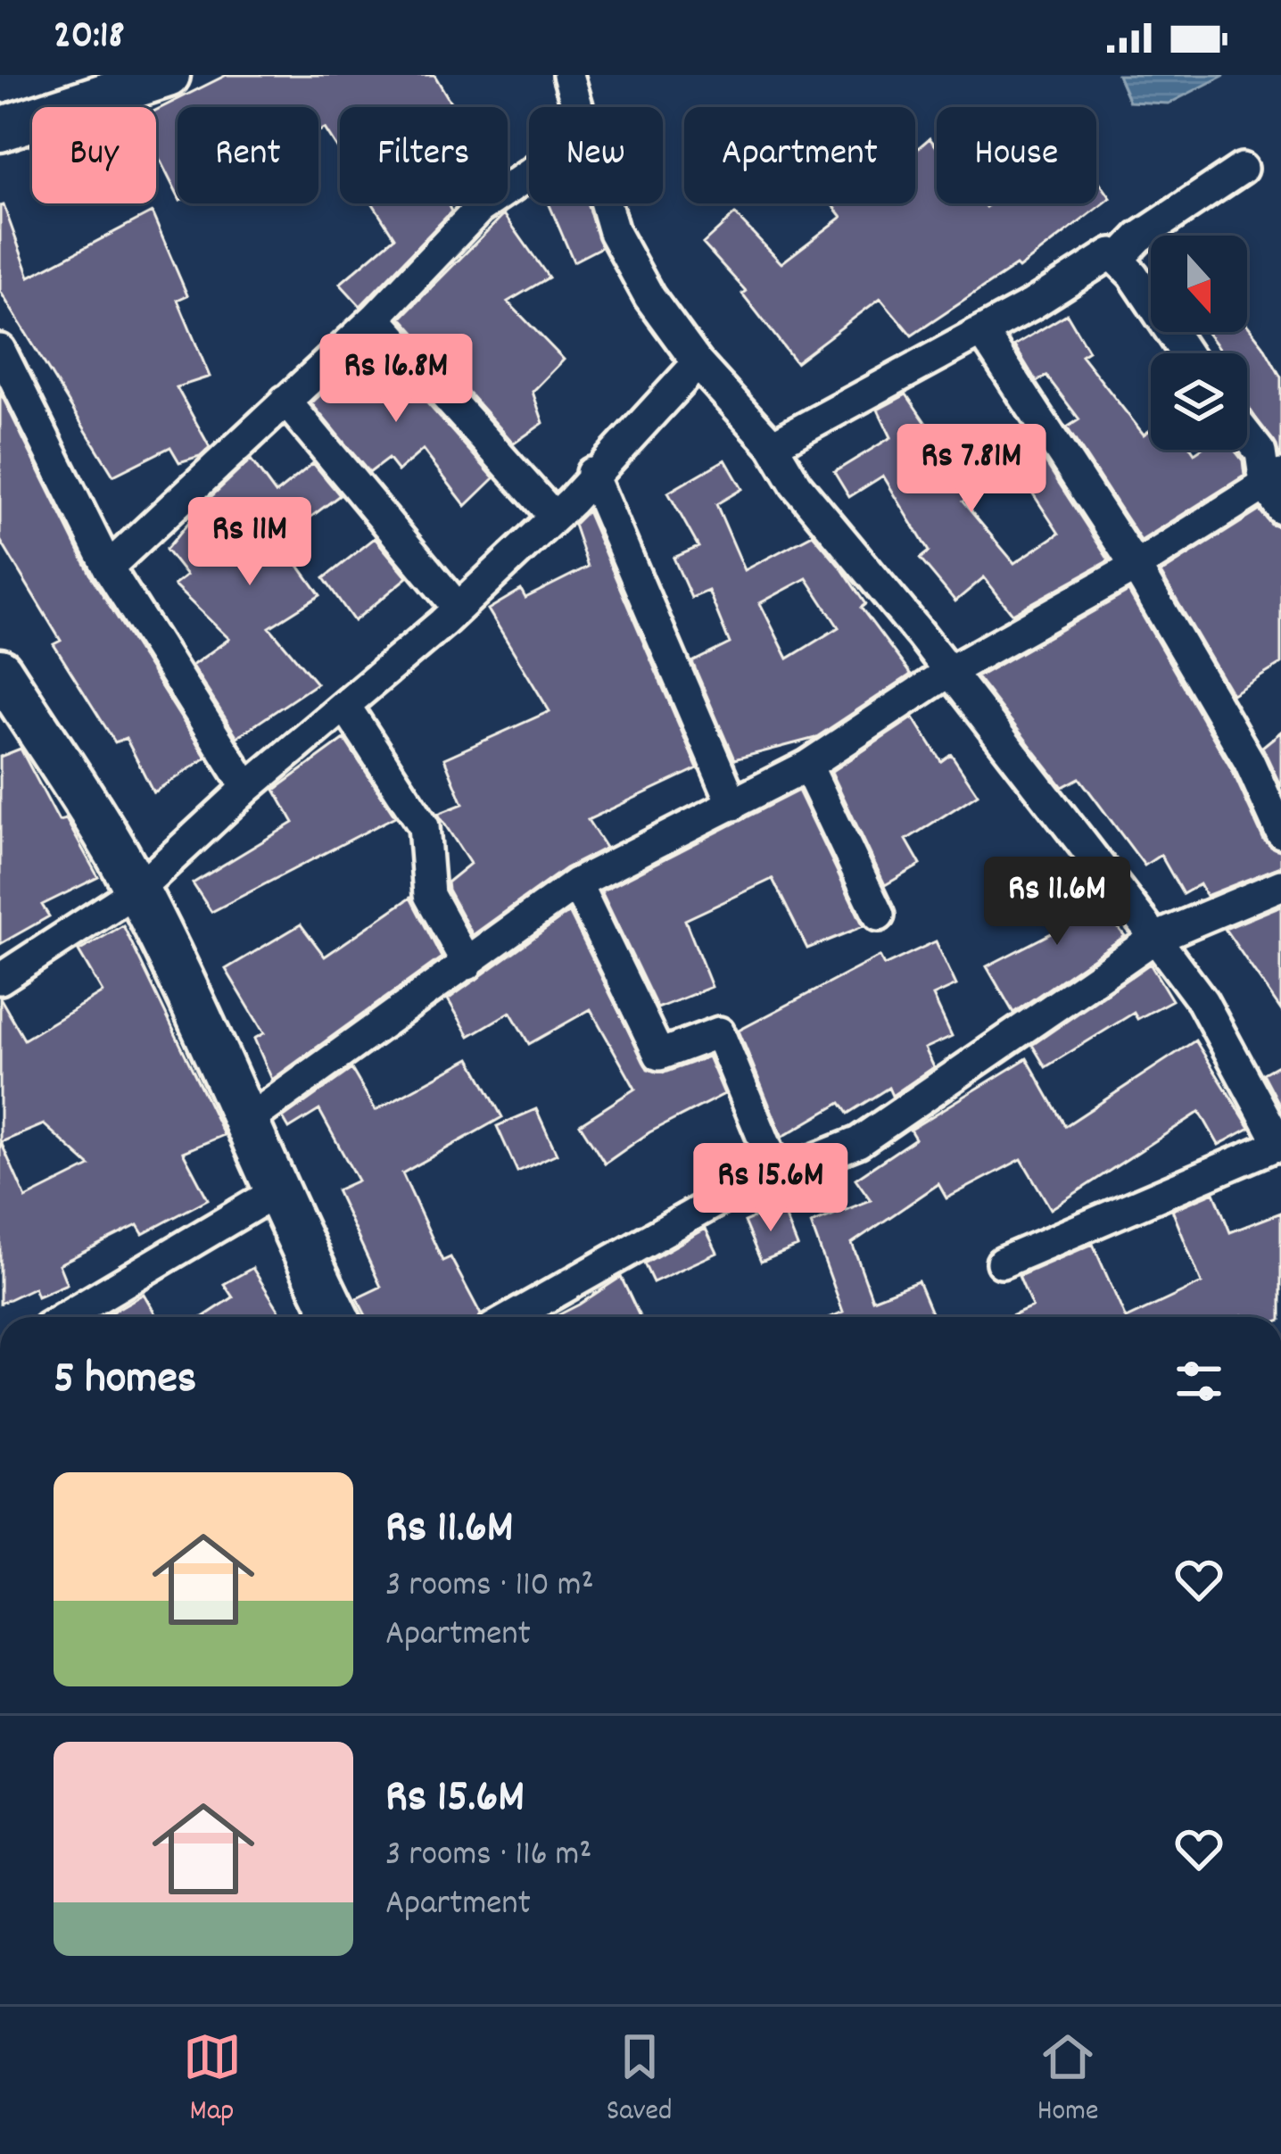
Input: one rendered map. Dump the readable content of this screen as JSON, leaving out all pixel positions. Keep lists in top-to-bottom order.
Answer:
{
  "north": "bottom",
  "page": {
    "status": "20:18",
    "chip": [
      "Buy",
      "Rent",
      "Filters",
      "New",
      "Apartment",
      "House"
    ],
    "price": [
      "Rs 16.8M",
      "Rs 7.81M",
      "Rs 11M",
      "Rs 11.6M",
      "Rs 15.6M"
    ],
    "heading": "5 homes",
    "list": [
      {
        "name": "Rs 11.6M",
        "note": "3 rooms · 110 m² · Apartment"
      },
      {
        "name": "Rs 15.6M",
        "note": "3 rooms · 116 m² · Apartment"
      }
    ],
    "tabs": ["Map", "Saved", "Home"]
  }
}
